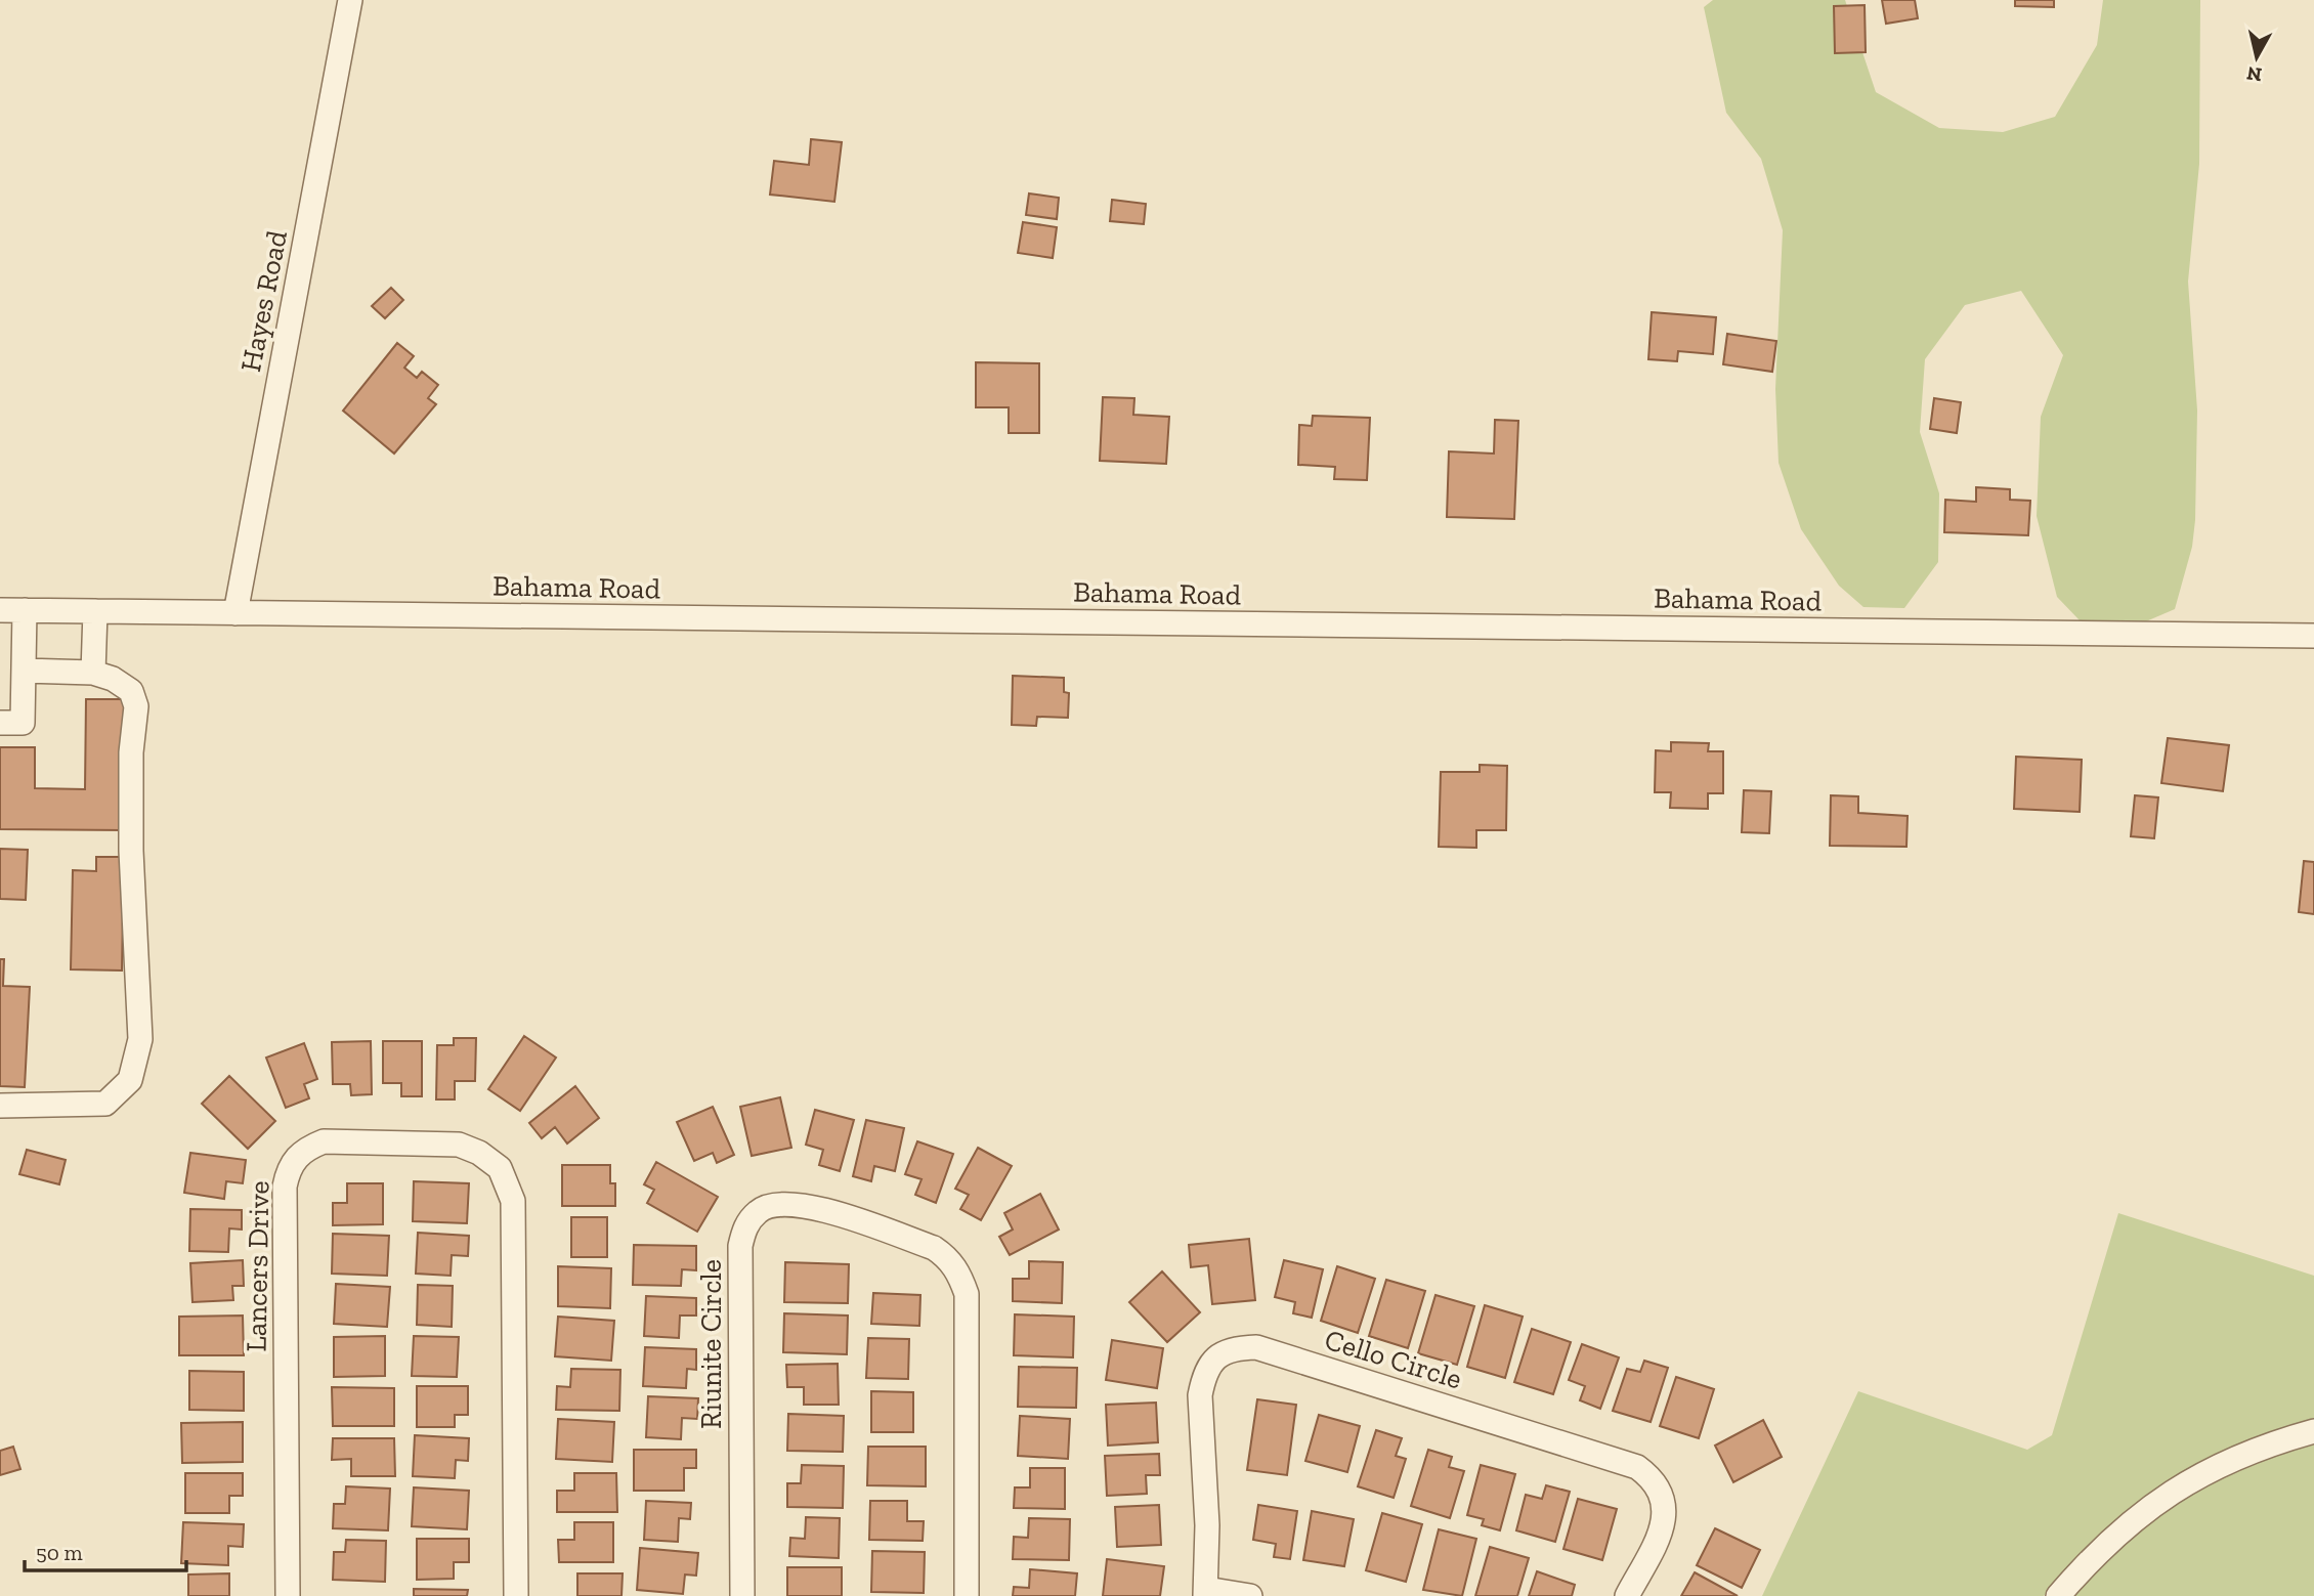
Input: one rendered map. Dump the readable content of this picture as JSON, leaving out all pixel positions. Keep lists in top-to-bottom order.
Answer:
{
  "streets": {
    "street": [
      "Hayes Road",
      "Bahama Road",
      "Lancers Drive",
      "Riunite Circle",
      "Cello Circle"
    ]
  },
  "crossings": [
    ["Hayes Road", "Bahama Road"]
  ],
  "scale_bar": "50 m",
  "north": "bottom"
}
